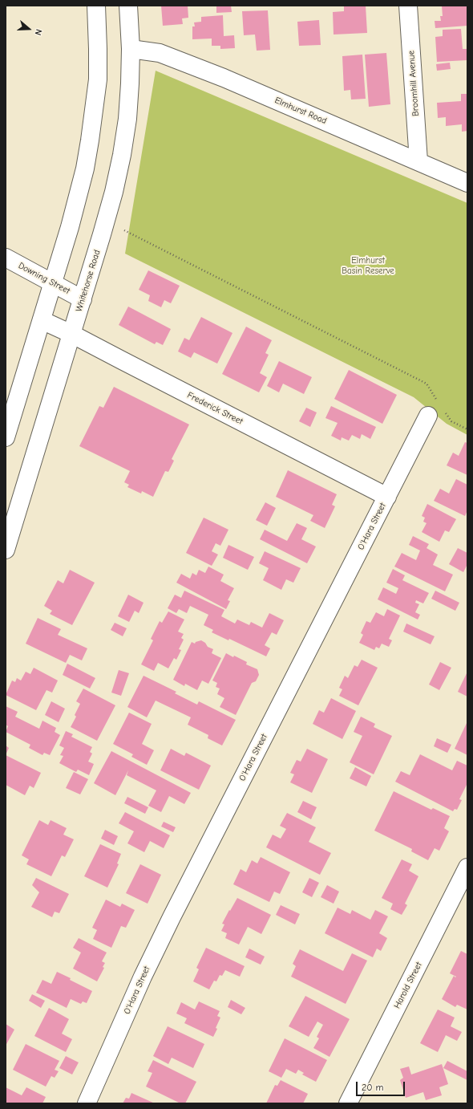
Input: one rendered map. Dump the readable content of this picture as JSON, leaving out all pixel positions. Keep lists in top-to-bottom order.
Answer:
{
  "streets": {
    "street": [
      "Broomhill Avenue",
      "Elmhurst Road",
      "Downing Street",
      "Whitehorse Road",
      "Frederick Street",
      "O'Hara Street",
      "Harold Street"
    ]
  },
  "crossings": [
    ["Broomhill Avenue", "Elmhurst Road"],
    ["Elmhurst Road", "Whitehorse Road"],
    ["Downing Street", "Whitehorse Road"],
    ["Whitehorse Road", "Frederick Street"],
    ["Frederick Street", "O'Hara Street"]
  ],
  "parks": ["Elmhurst Basin Reserve"],
  "scale_bar": "20 m",
  "north": "right"
}
